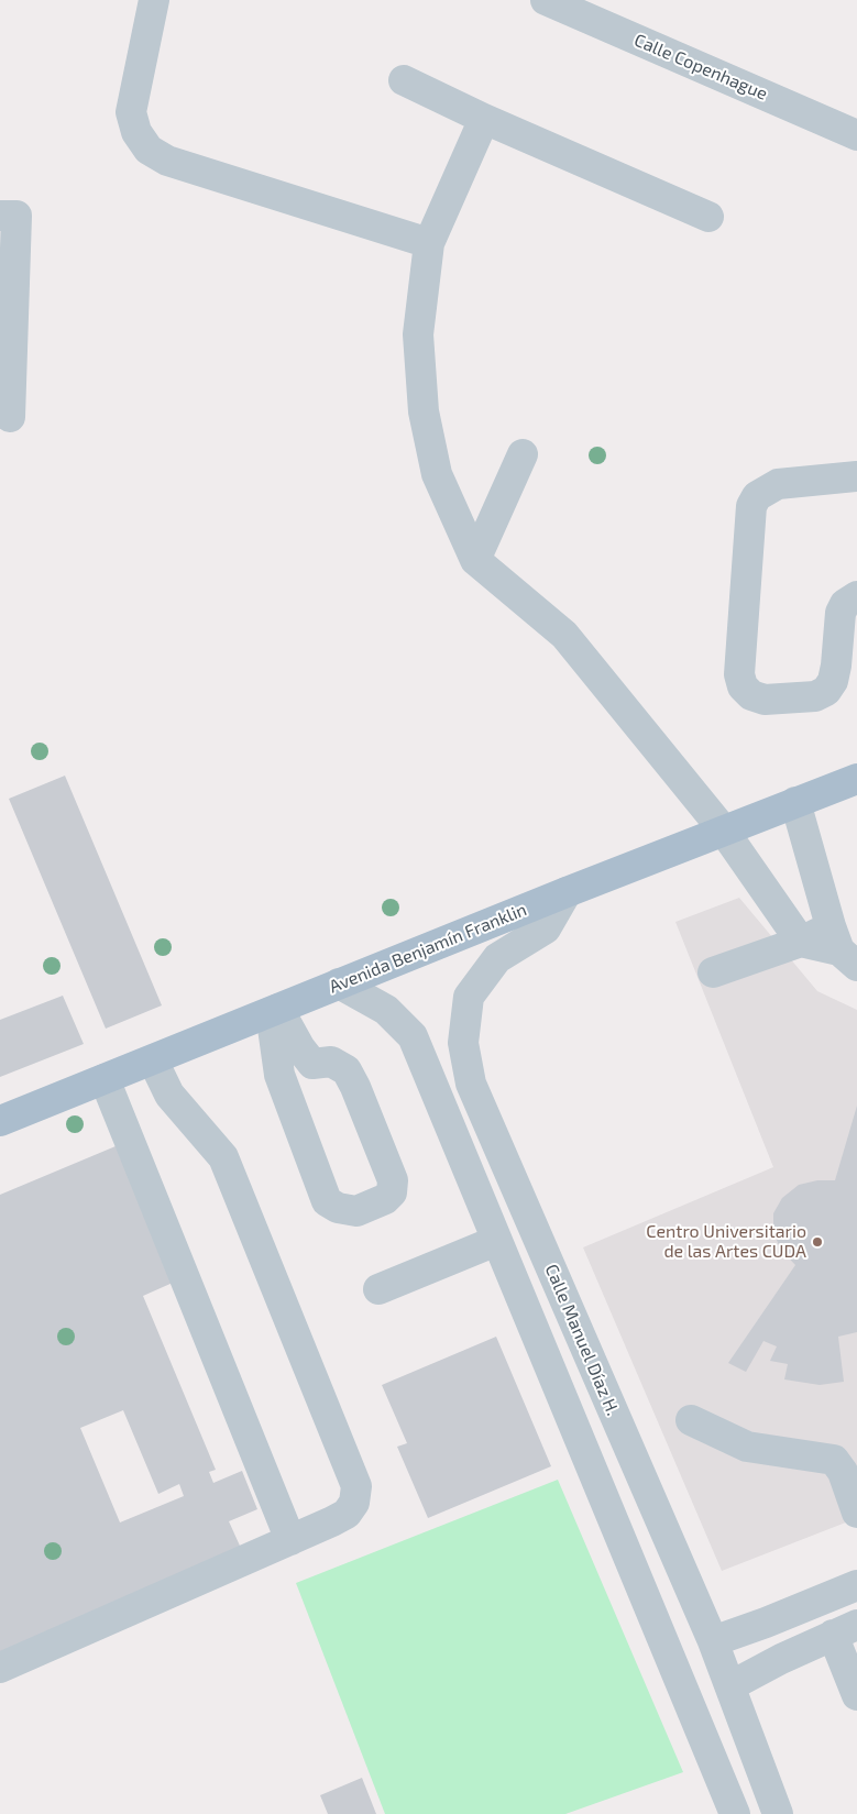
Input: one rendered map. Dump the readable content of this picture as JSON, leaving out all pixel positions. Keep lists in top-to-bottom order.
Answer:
{
  "streets": {
    "main road": ["Avenida Benjamín Franklin"],
    "street": ["Calle Copenhague", "Calle Manuel Díaz H."]
  },
  "crossings": [
    ["Avenida Benjamín Franklin", "Calle Manuel Díaz H."]
  ],
  "places": ["Centro Universitario de las Artes CUDA"]
}
